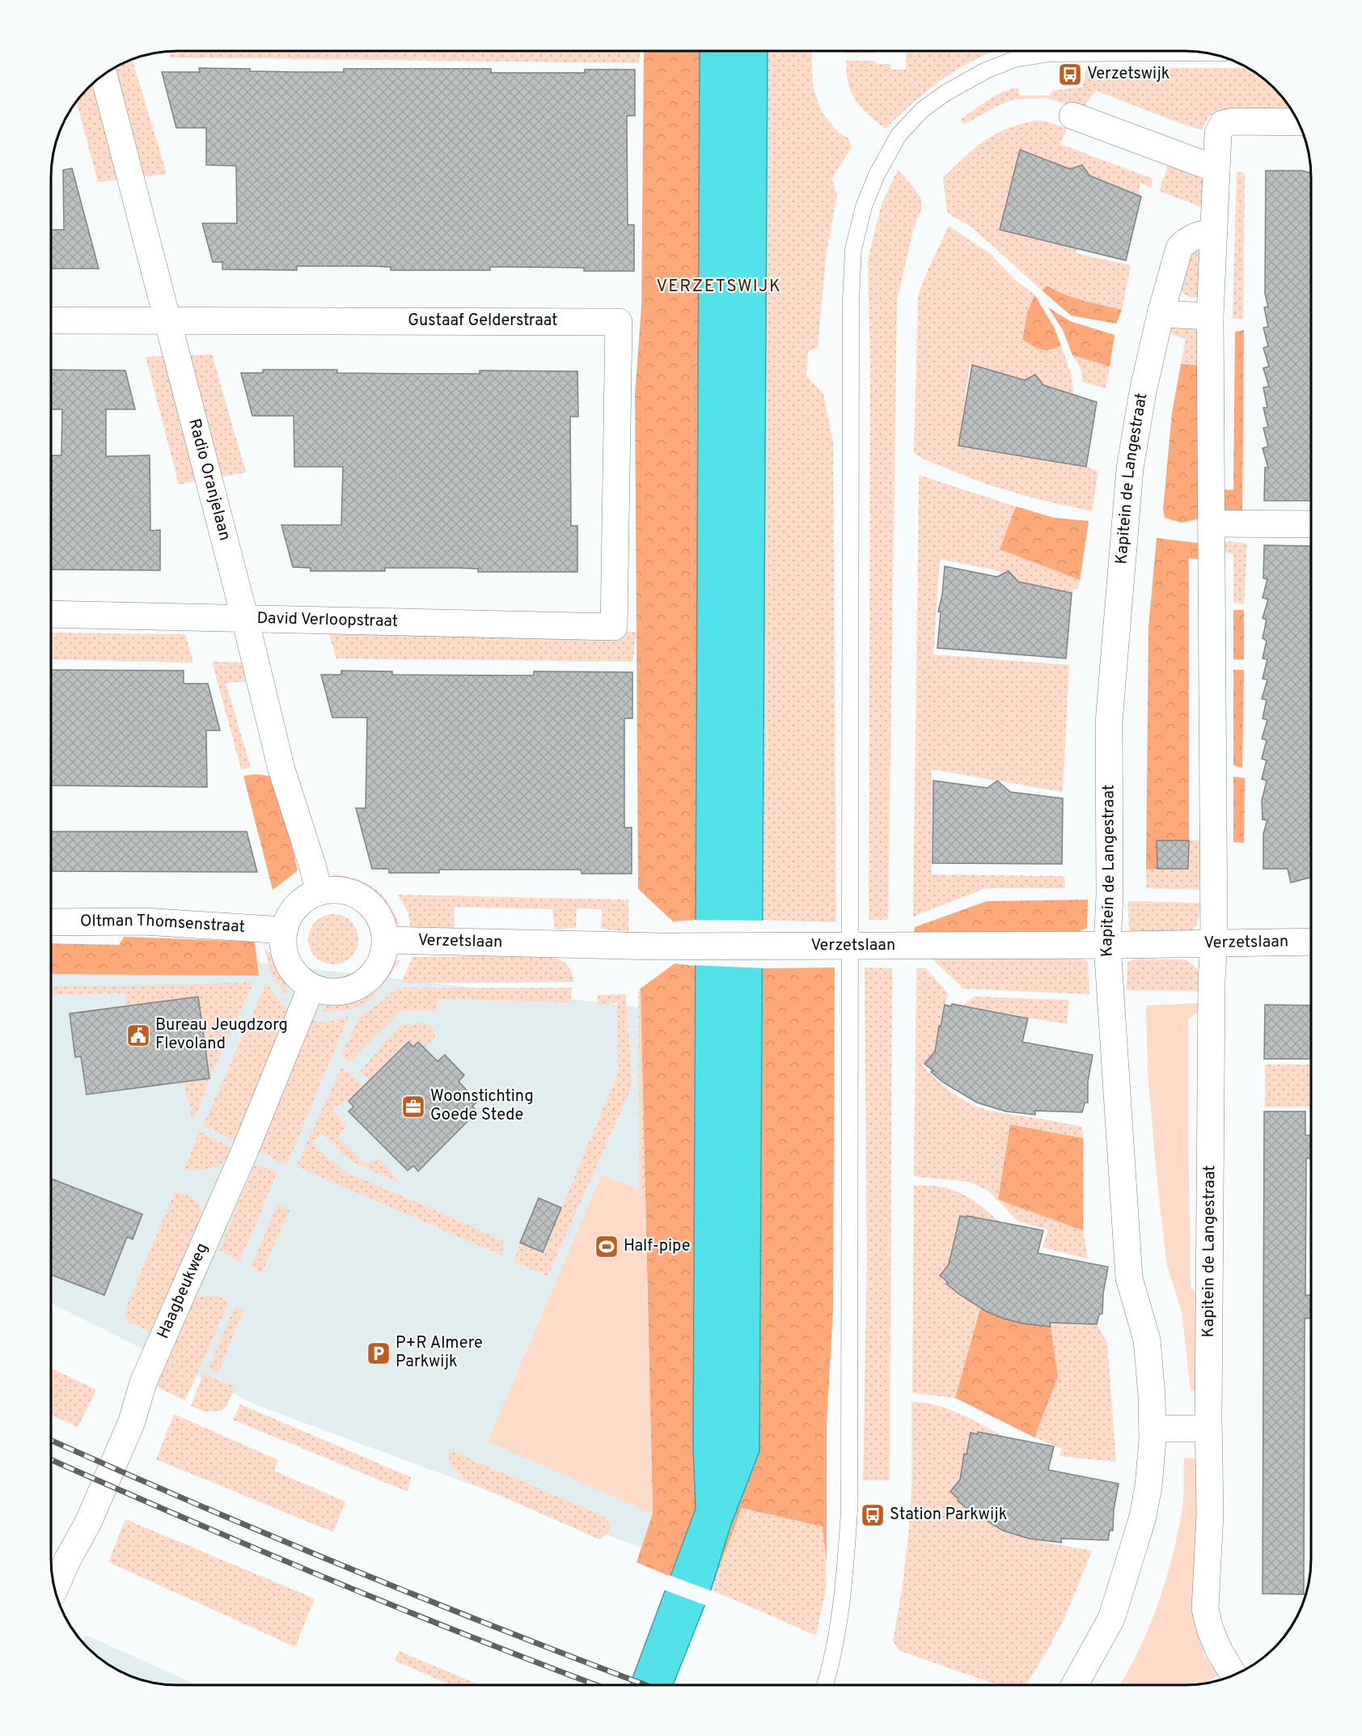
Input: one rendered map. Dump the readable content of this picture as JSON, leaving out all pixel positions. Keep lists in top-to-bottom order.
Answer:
{
  "streets": {
    "street": [
      "Gustaaf Gelderstraat",
      "Kapitein de Langestraat",
      "Radio Oranjelaan",
      "David Verloopstraat",
      "Oltman Thomsenstraat",
      "Verzetslaan",
      "Haagbeukweg"
    ]
  },
  "crossings": [
    ["Gustaaf Gelderstraat", "Radio Oranjelaan"],
    ["Gustaaf Gelderstraat", "David Verloopstraat"],
    ["Kapitein de Langestraat", "Verzetslaan"],
    ["Radio Oranjelaan", "David Verloopstraat"],
    ["Radio Oranjelaan", "Oltman Thomsenstraat"],
    ["Radio Oranjelaan", "Verzetslaan"],
    ["Radio Oranjelaan", "Haagbeukweg"],
    ["Oltman Thomsenstraat", "Verzetslaan"],
    ["Oltman Thomsenstraat", "Haagbeukweg"],
    ["Verzetslaan", "Haagbeukweg"]
  ],
  "districts": ["VERZETSWIJK"],
  "places": {
    "bus stop": ["Verzetswijk", "Station Parkwijk"],
    "public building": ["Bureau Jeugdzorg Flevoland"],
    "office": ["Woonstichting Goede Stede"],
    "sports": ["Half-pipe"],
    "parking": ["P+R Almere Parkwijk"]
  }
}
